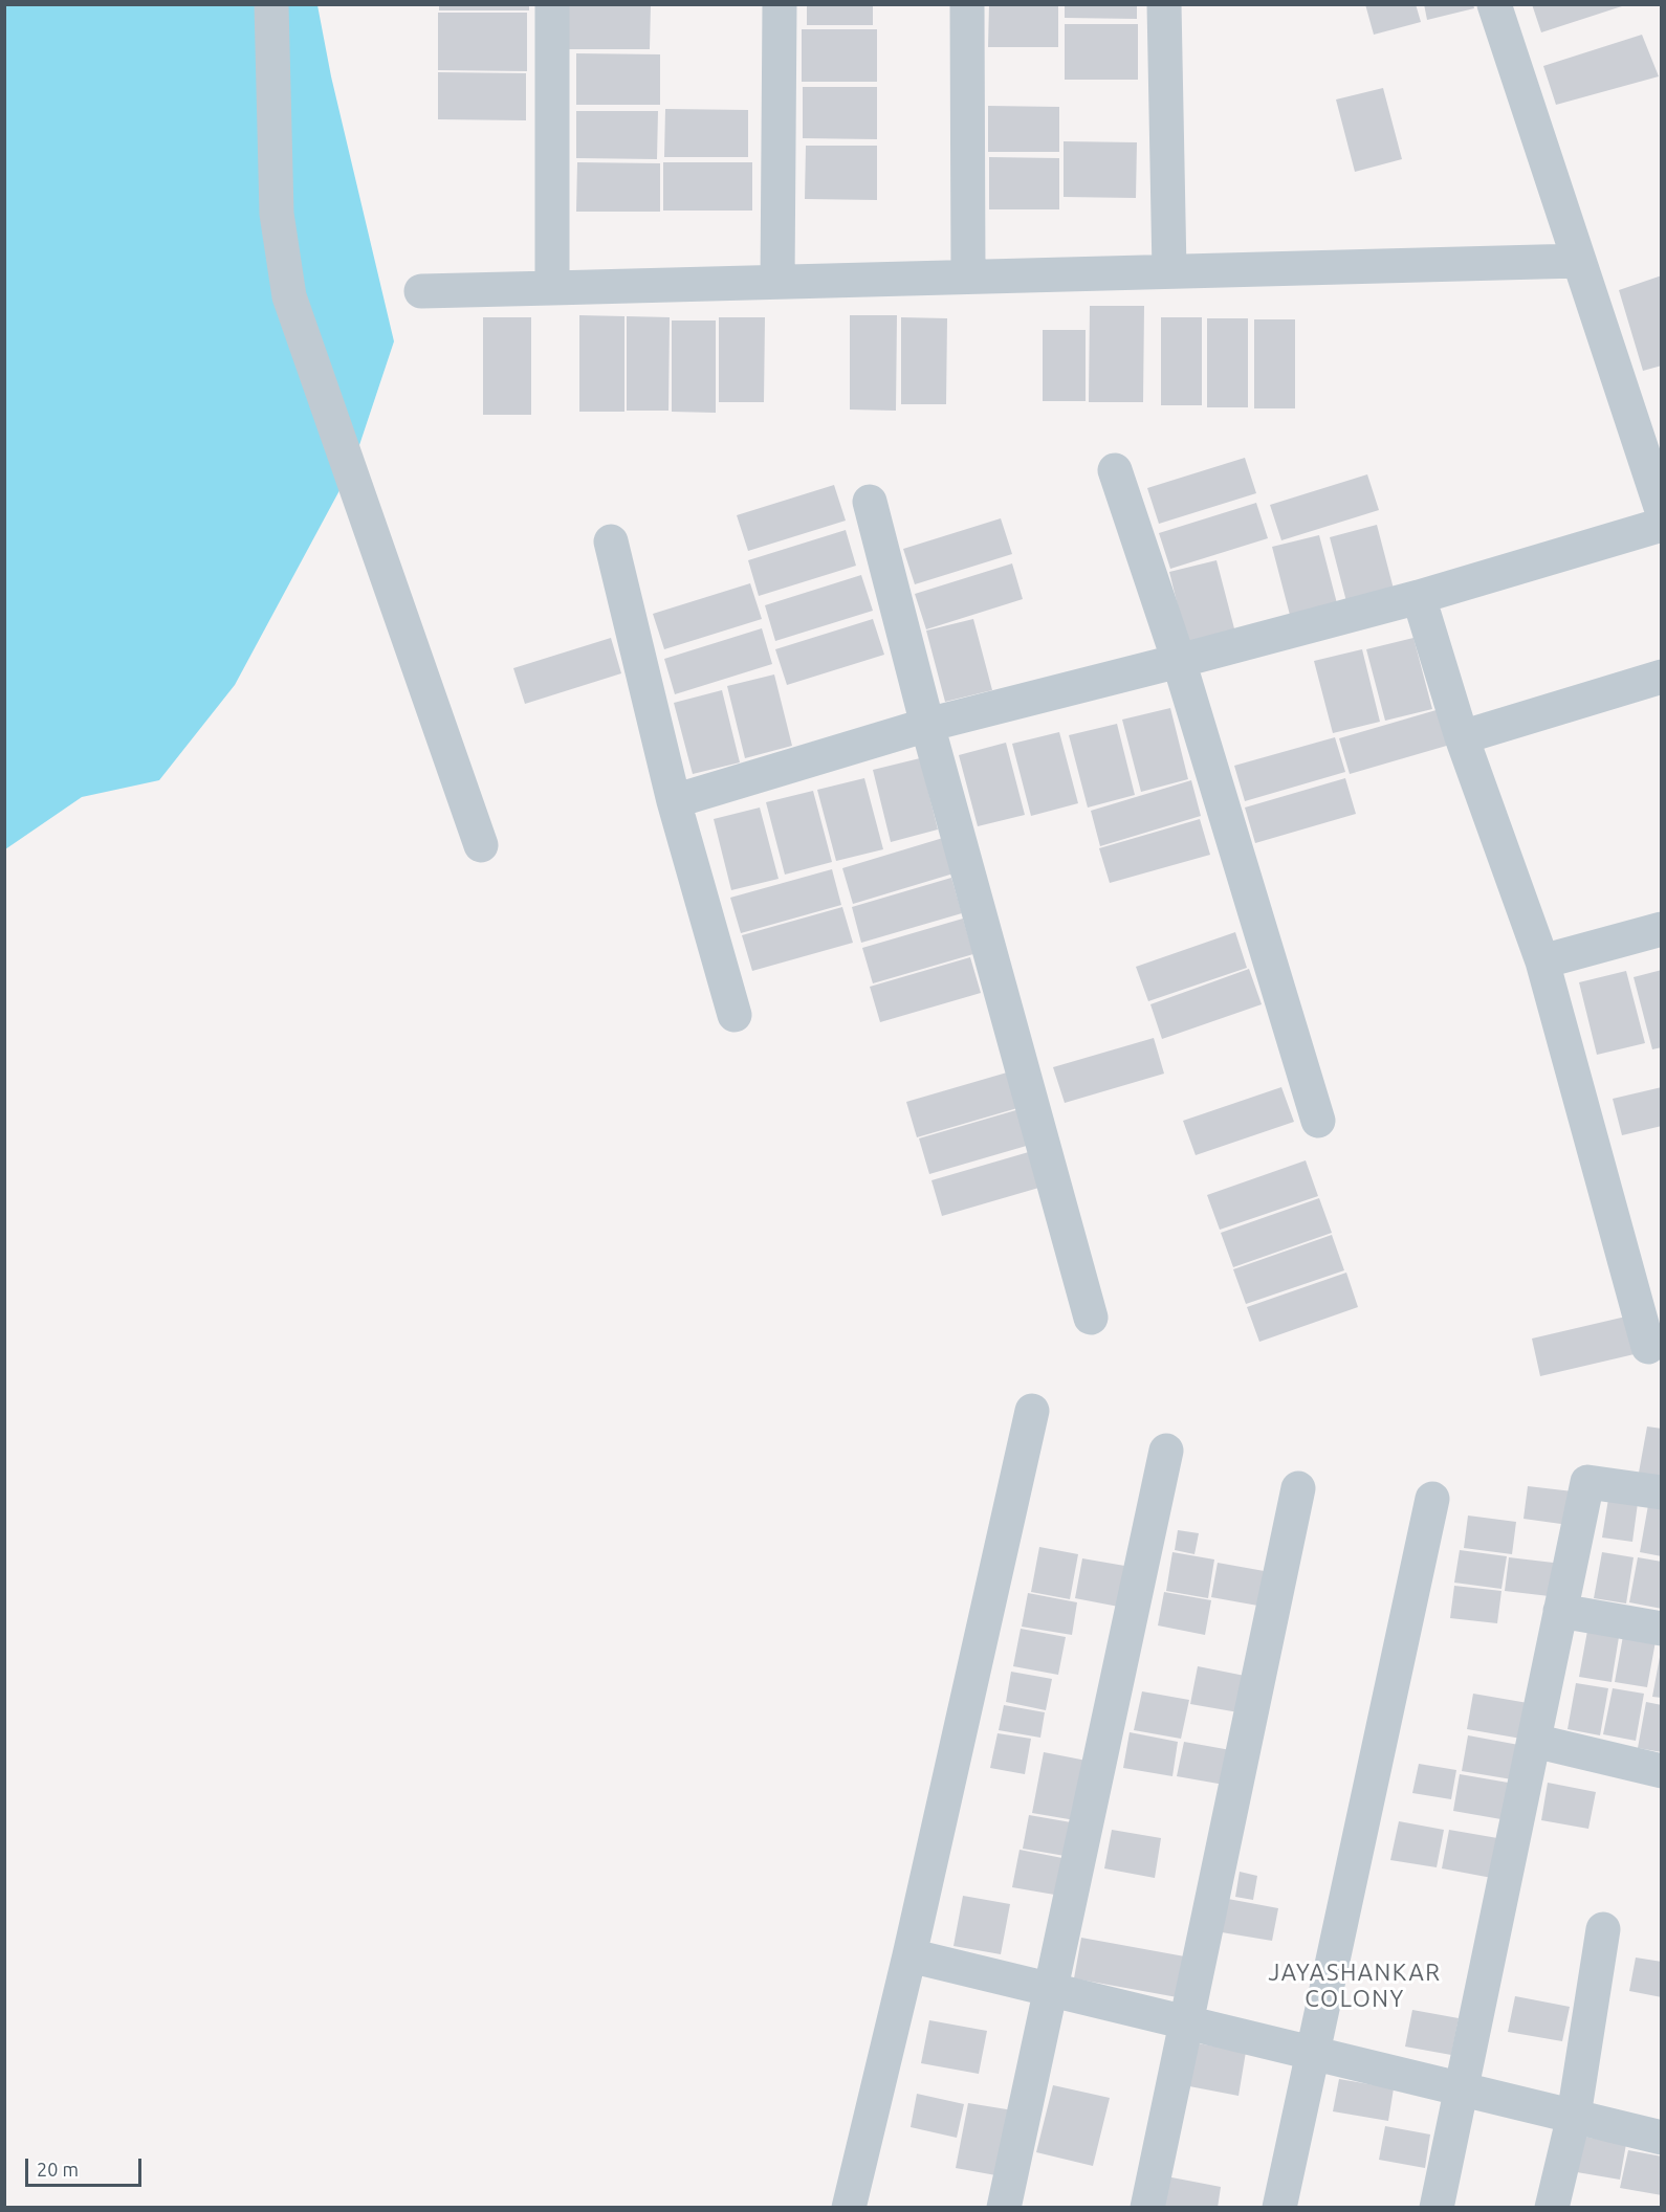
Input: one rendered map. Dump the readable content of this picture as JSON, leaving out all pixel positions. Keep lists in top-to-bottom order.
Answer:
{
  "districts": ["JAYASHANKAR COLONY"],
  "scale_bar": "20 m"
}
